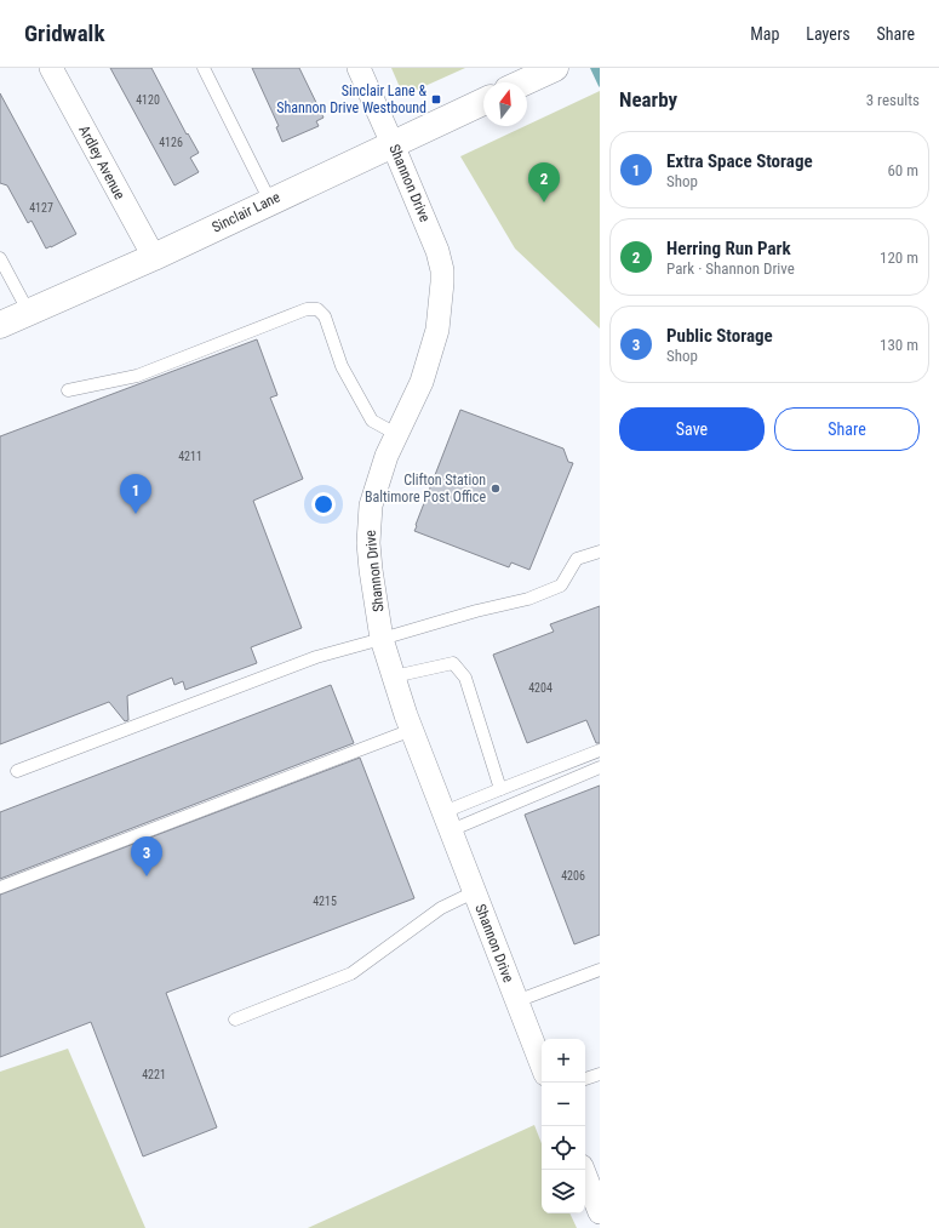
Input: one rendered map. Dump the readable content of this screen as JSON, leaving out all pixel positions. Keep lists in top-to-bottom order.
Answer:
{
  "streets": {
    "main road": ["Sinclair Lane"],
    "street": ["Ardley Avenue", "Shannon Drive"]
  },
  "crossings": [
    ["Ardley Avenue", "Sinclair Lane"],
    ["Shannon Drive", "Sinclair Lane"]
  ],
  "places": {
    "transit": ["Sinclair Lane & Shannon Drive Westbound"],
    "other": ["Clifton Station Baltimore Post Office"]
  },
  "house_numbers": [
    "4120",
    "4126",
    "4127",
    "4211",
    "4204",
    "4206",
    "4215",
    "4221"
  ],
  "north": "top",
  "page": {
    "header": "Gridwalk",
    "nav": ["Map", "Layers", "Share"],
    "heading": ["Nearby", "3 results"],
    "list": [
      {
        "mark": "1",
        "name": "Extra Space Storage",
        "note": "Shop",
        "value": "60 m"
      },
      {
        "mark": "2",
        "name": "Herring Run Park",
        "note": "Park · Shannon Drive",
        "value": "120 m"
      },
      {
        "mark": "3",
        "name": "Public Storage",
        "note": "Shop",
        "value": "130 m"
      }
    ],
    "pins": ["2", "1", "3"],
    "buttons": ["Save", "Share"],
    "map_buttons": ["+", "−"]
  }
}
